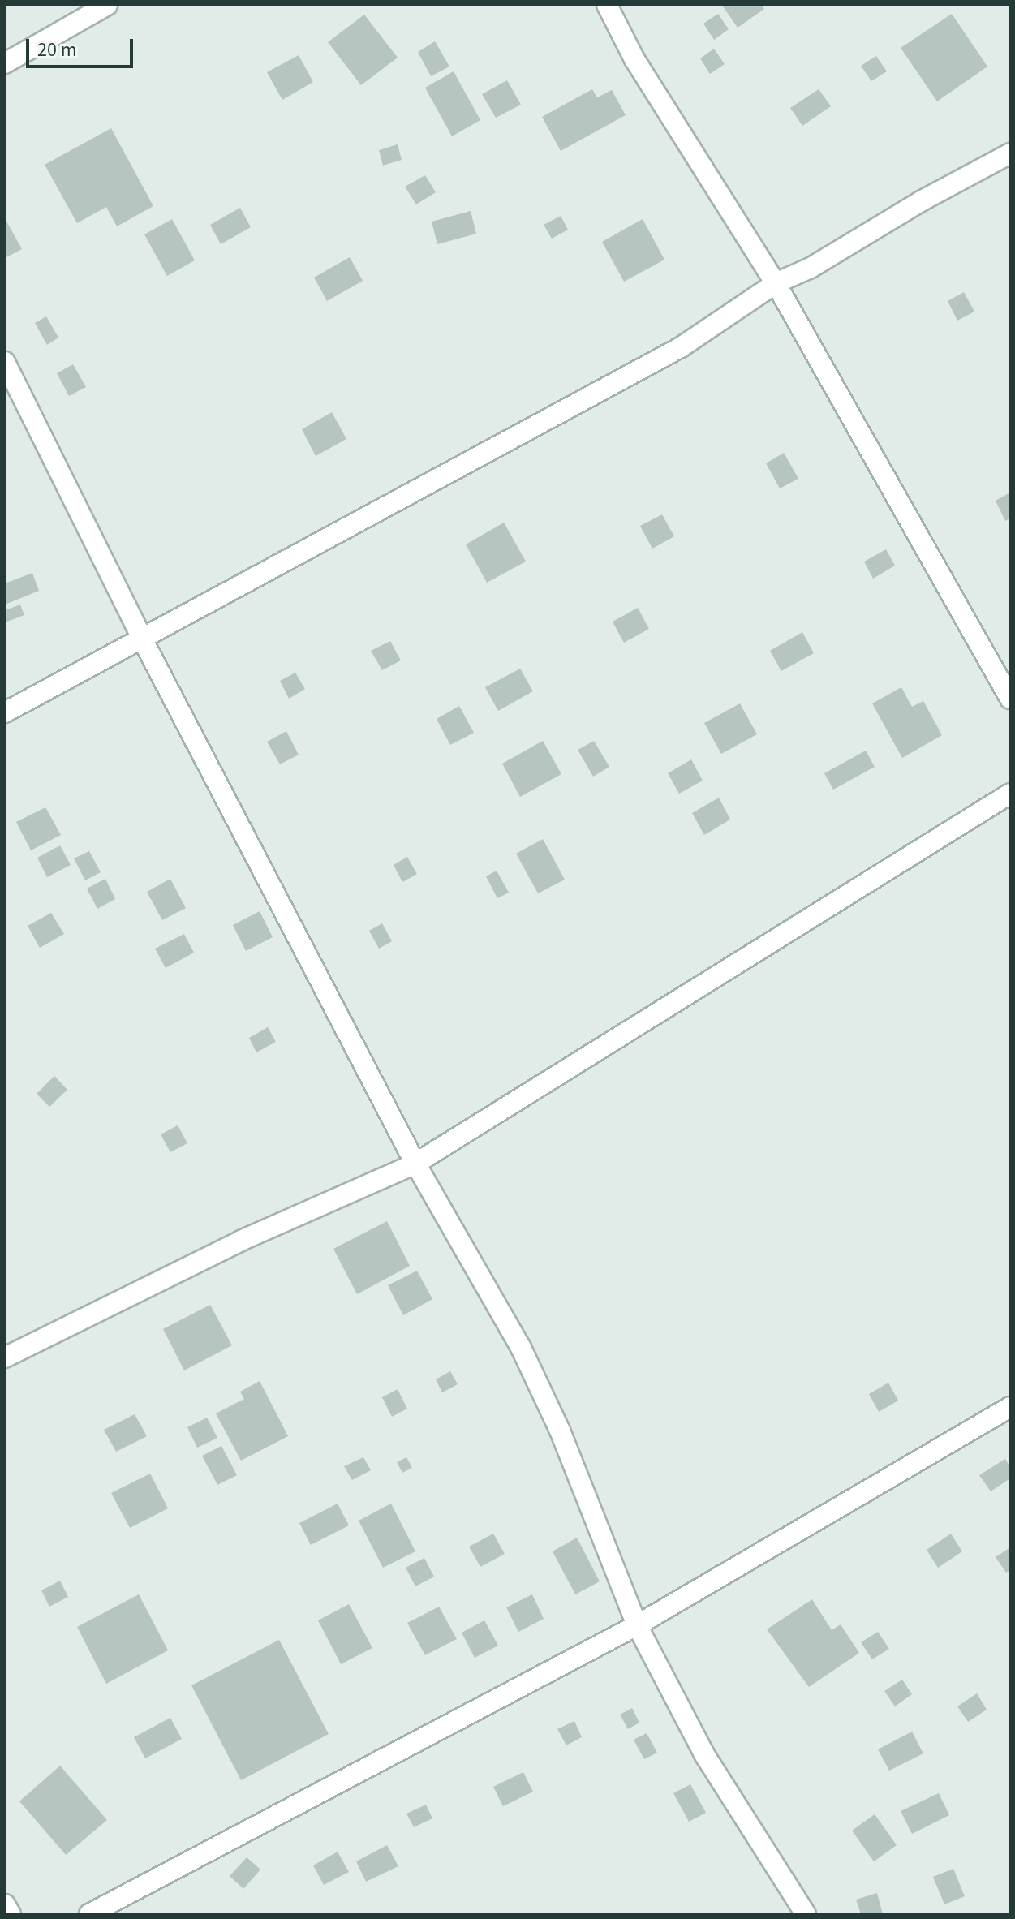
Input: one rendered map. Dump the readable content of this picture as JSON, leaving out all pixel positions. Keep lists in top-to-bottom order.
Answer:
{
  "scale_bar": "20 m"
}
